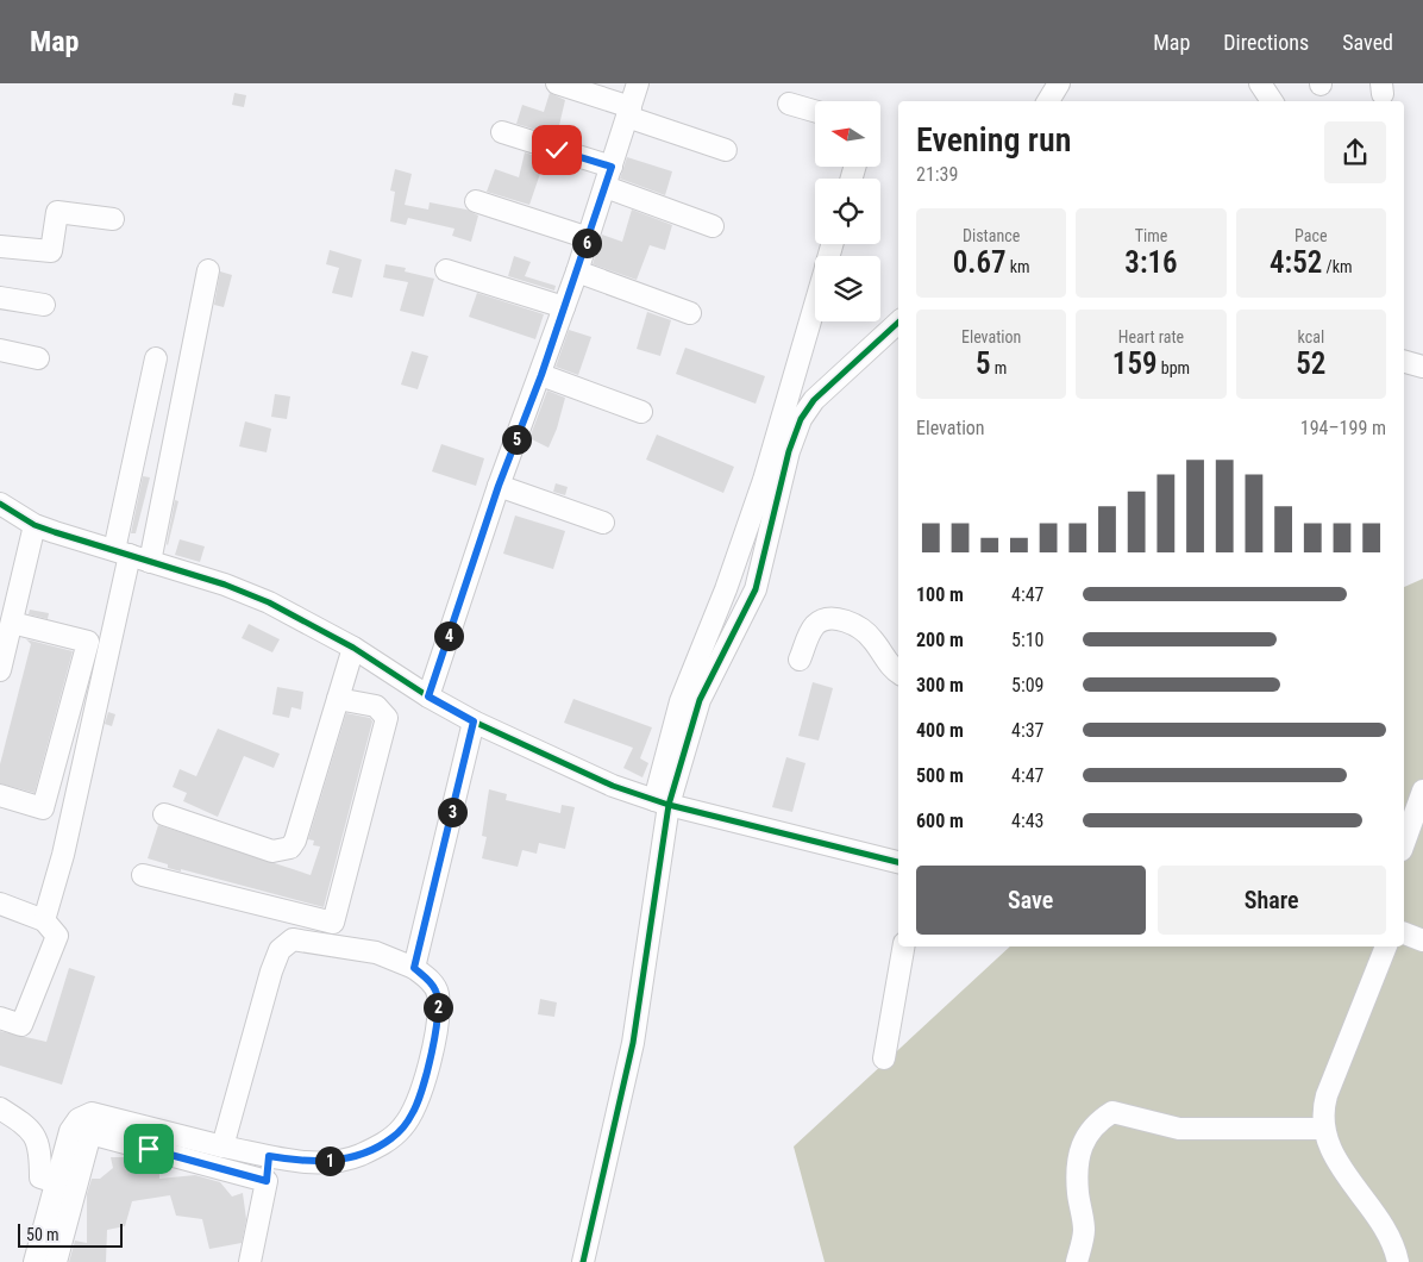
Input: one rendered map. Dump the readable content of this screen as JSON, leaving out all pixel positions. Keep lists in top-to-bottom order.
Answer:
{
  "scale_bar": "50 m",
  "north": "left",
  "page": {
    "header": "Map",
    "nav": ["Map", "Directions", "Saved"],
    "heading": ["Evening run", "21:39"],
    "stats": [
      ["Distance", "0.67 km"],
      ["Time", "3:16"],
      ["Pace", "4:52 /km"],
      ["Elevation", "5 m"],
      ["Heart rate", "159 bpm"],
      ["kcal", "52"]
    ],
    "pins": [
      "6",
      "5",
      "4",
      "3",
      "2",
      "1"
    ],
    "chart": ["Elevation", "194–199 m"],
    "list": [
      {
        "name": "100 m",
        "note": "4:47"
      },
      {
        "name": "200 m",
        "note": "5:10"
      },
      {
        "name": "300 m",
        "note": "5:09"
      },
      {
        "name": "400 m",
        "note": "4:37"
      },
      {
        "name": "500 m",
        "note": "4:47"
      },
      {
        "name": "600 m",
        "note": "4:43"
      }
    ],
    "buttons": ["Save", "Share"],
    "scale": "50 m"
  }
}
